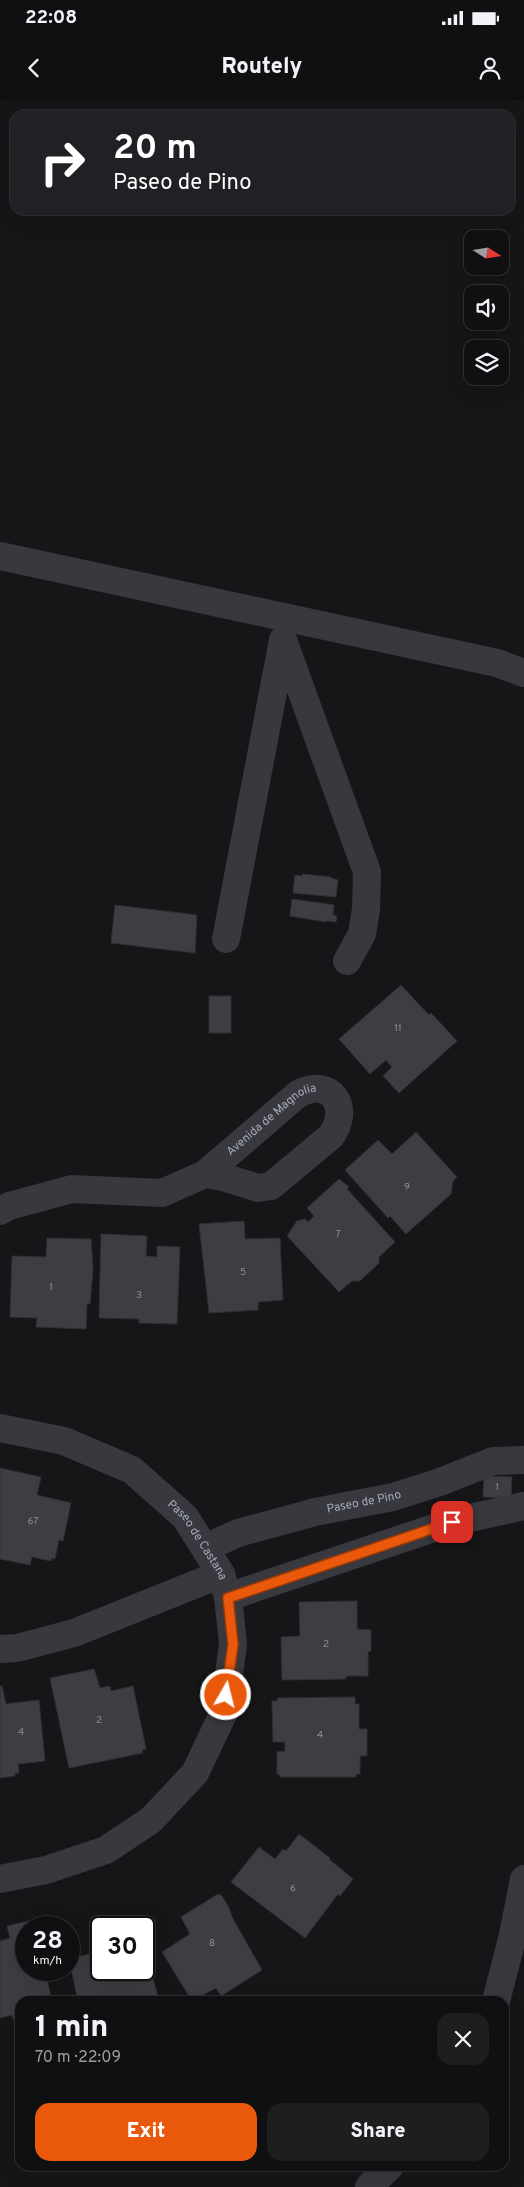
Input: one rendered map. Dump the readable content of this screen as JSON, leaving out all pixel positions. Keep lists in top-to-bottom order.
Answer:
{
  "streets": {
    "street": ["Avenida de Magnolia", "Paseo de Pino", "Paseo de Castana"]
  },
  "crossings": [
    ["Paseo de Pino", "Paseo de Castana"]
  ],
  "house_numbers": [
    "11",
    "9",
    "7",
    "5",
    "1",
    "3",
    "1",
    "67",
    "2",
    "2",
    "4",
    "4",
    "6",
    "8"
  ],
  "north": "right",
  "page": {
    "status": "22:08",
    "header": "Routely",
    "turn": ["20 m", "Paseo de Pino"],
    "speed": "28 km/h",
    "limit": "30",
    "heading": ["1 min", "70 m · 22:09"],
    "buttons": ["Exit", "Share"]
  }
}
